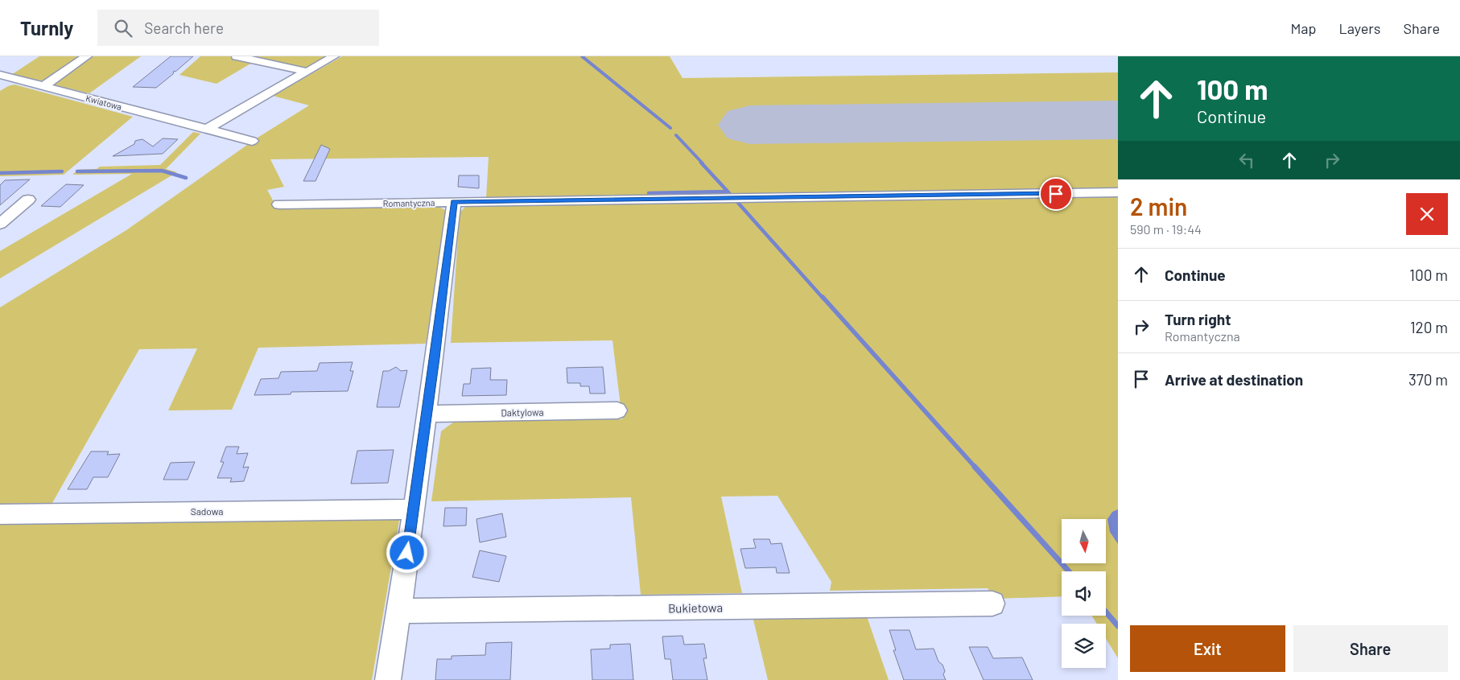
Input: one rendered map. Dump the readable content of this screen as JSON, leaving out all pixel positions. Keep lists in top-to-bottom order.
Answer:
{
  "streets": {
    "street": [
      "Kwiatowa",
      "Romantyczna",
      "Daktylowa",
      "Sadowa",
      "Bukietowa"
    ]
  },
  "north": "bottom",
  "page": {
    "header": "Turnly",
    "search": "Search here",
    "nav": ["Map", "Layers", "Share"],
    "turn": ["100 m", "Continue"],
    "heading": ["2 min", "590 m · 19:44"],
    "list": [
      {
        "name": "Continue",
        "value": "100 m"
      },
      {
        "name": "Turn right",
        "note": "Romantyczna",
        "value": "120 m"
      },
      {
        "name": "Arrive at destination",
        "value": "370 m"
      }
    ],
    "buttons": ["Exit", "Share"]
  }
}
